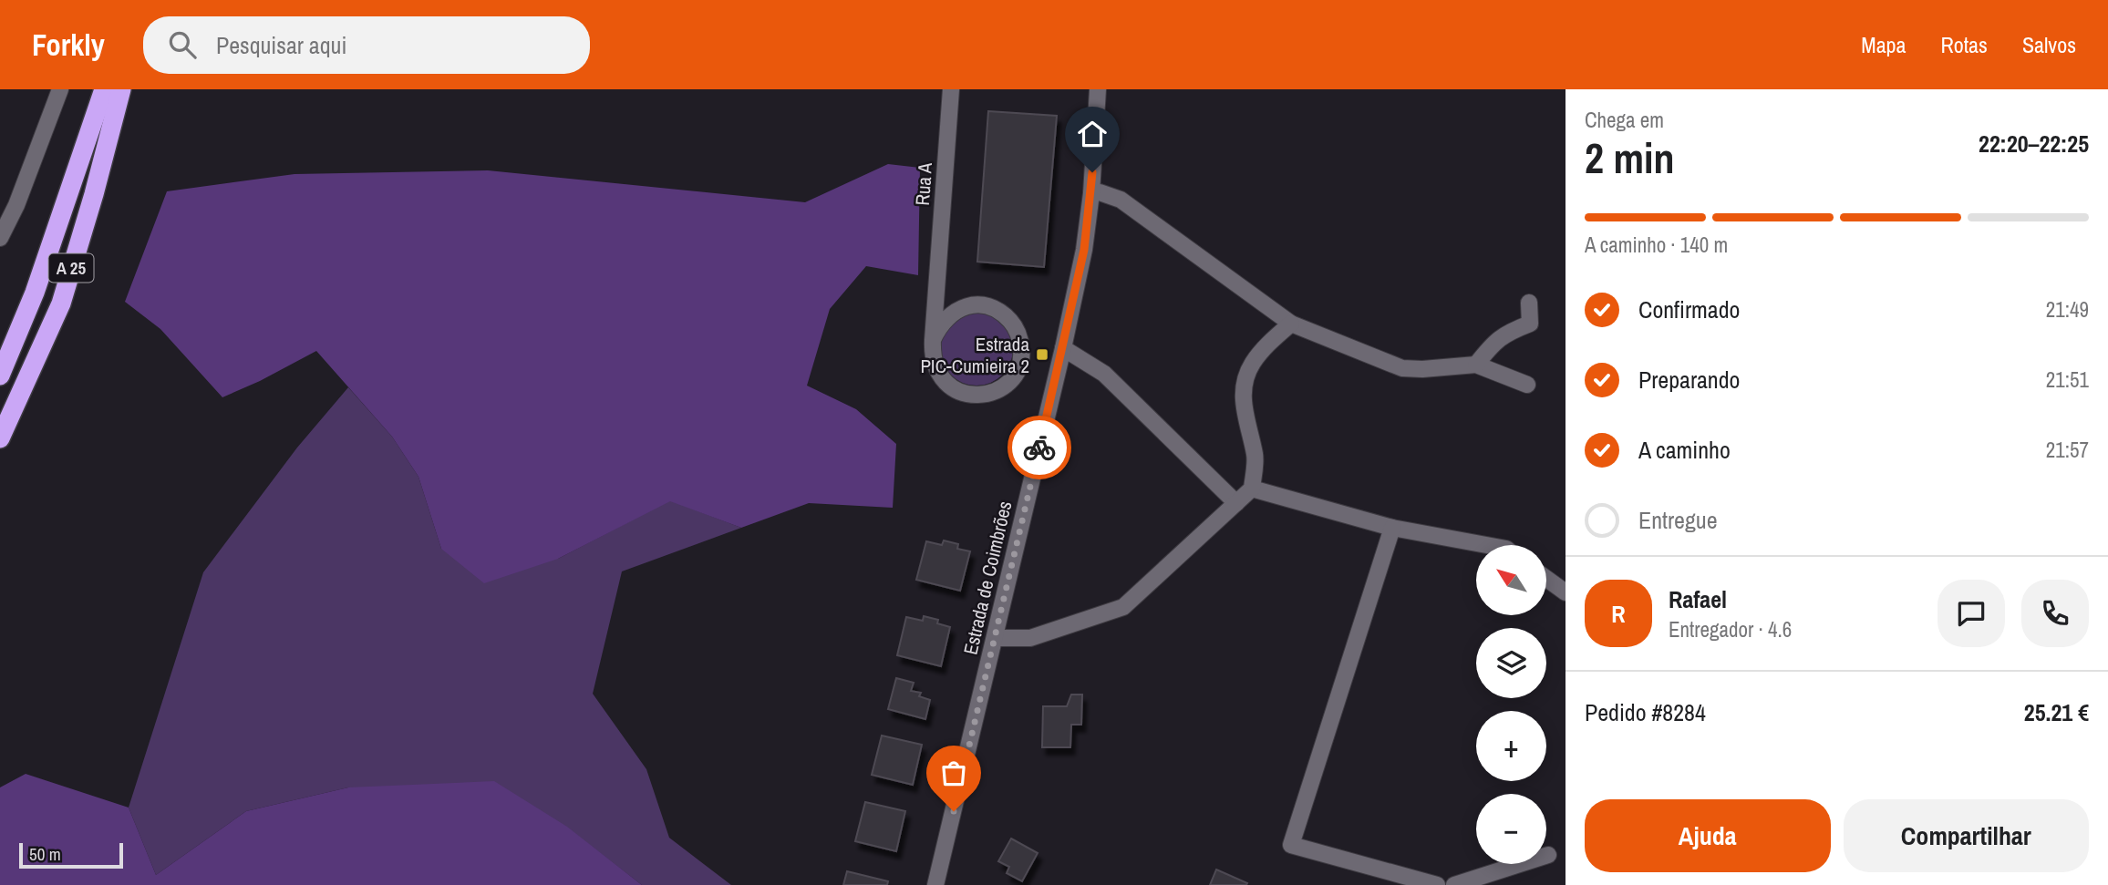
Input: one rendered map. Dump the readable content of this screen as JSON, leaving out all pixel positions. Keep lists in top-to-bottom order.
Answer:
{
  "streets": {
    "highway": ["A 25"],
    "street": ["Rua A", "Estrada de Coimbrões"]
  },
  "places": {
    "transit": ["Estrada PIC-Cumieira 2"]
  },
  "scale_bar": "50 m",
  "north": "top left",
  "page": {
    "header": "Forkly",
    "search": "Pesquisar aqui",
    "nav": ["Mapa", "Rotas", "Salvos"],
    "heading": ["2 min", "Chega em", "22:20–22:25"],
    "panel": [
      "Rafael",
      "Entregador · 4.6",
      "Pedido #8284",
      "25.21 €"
    ],
    "bar": "A caminho · 140 m",
    "list": [
      ["Confirmado", "21:49"],
      ["Preparando", "21:51"],
      ["A caminho", "21:57"],
      "Entregue"
    ],
    "map_buttons": ["+", "−"],
    "round": "R",
    "buttons": ["Ajuda", "Compartilhar"],
    "scale": "50 m"
  }
}
